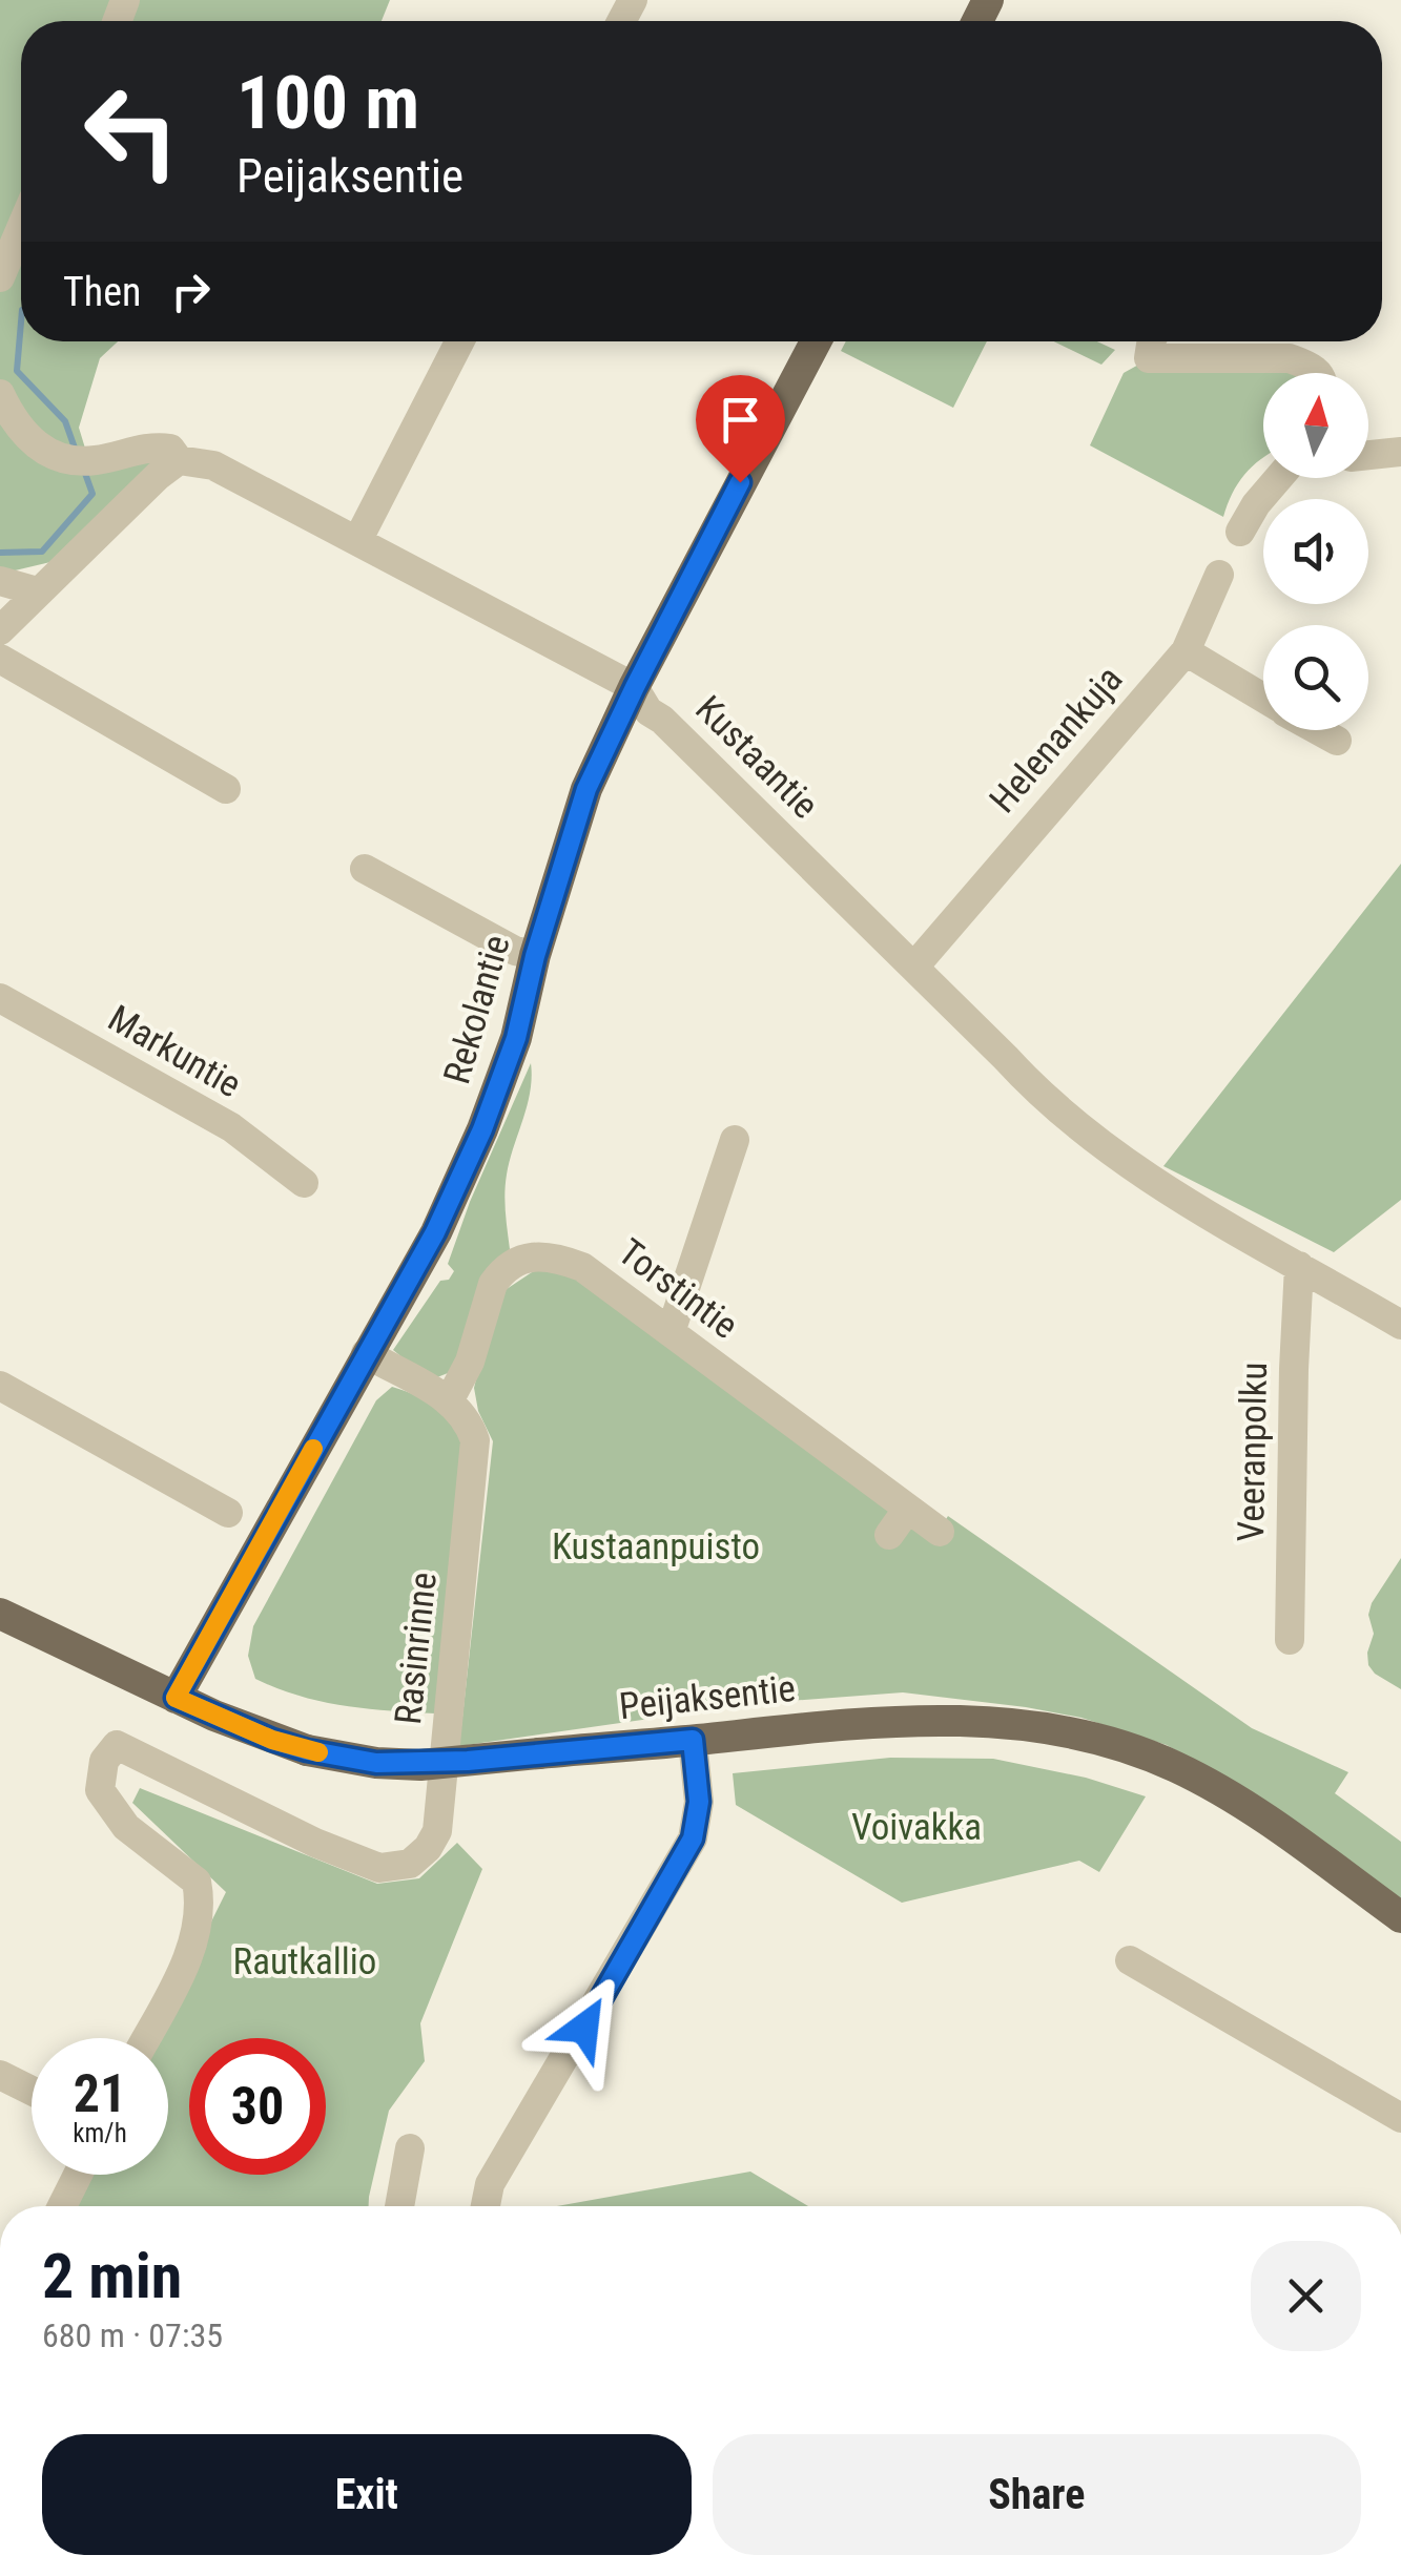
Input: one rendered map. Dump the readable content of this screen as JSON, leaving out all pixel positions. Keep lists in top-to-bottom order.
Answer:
{
  "streets": {
    "main road": ["Rekolantie", "Peijaksentie"],
    "street": [
      "Helenankuja",
      "Kustaantie",
      "Markuntie",
      "Torstintie",
      "Veeranpolku",
      "Rasinrinne"
    ]
  },
  "crossings": [
    ["Helenankuja", "Kustaantie"],
    ["Kustaantie", "Rekolantie"],
    ["Kustaantie", "Veeranpolku"],
    ["Rekolantie", "Peijaksentie"],
    ["Torstintie", "Rasinrinne"]
  ],
  "parks": ["Kustaanpuisto", "Voivakka", "Rautkallio"],
  "north": "top",
  "page": {
    "turn": ["100 m", "Peijaksentie"],
    "then": "Then",
    "speed": "21 km/h",
    "limit": "30",
    "heading": ["2 min", "680 m · 07:35"],
    "buttons": ["Exit", "Share"]
  }
}
